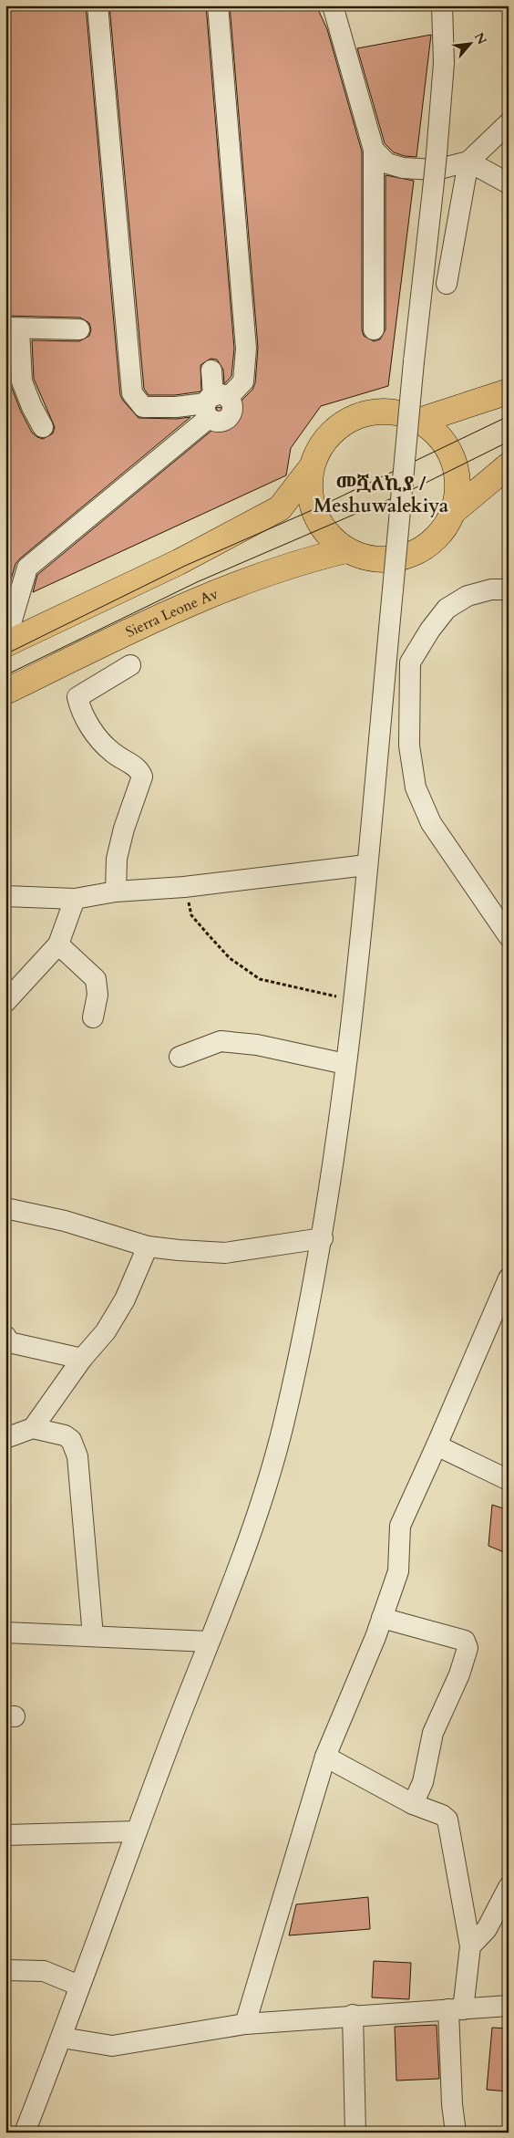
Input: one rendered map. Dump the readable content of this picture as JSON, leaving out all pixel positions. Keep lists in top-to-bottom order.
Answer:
{
  "streets": {
    "main road": ["Sierra Leone Av"]
  },
  "districts": ["መሿለኪያ / Meshuwalekiya"],
  "north": "top right"
}
